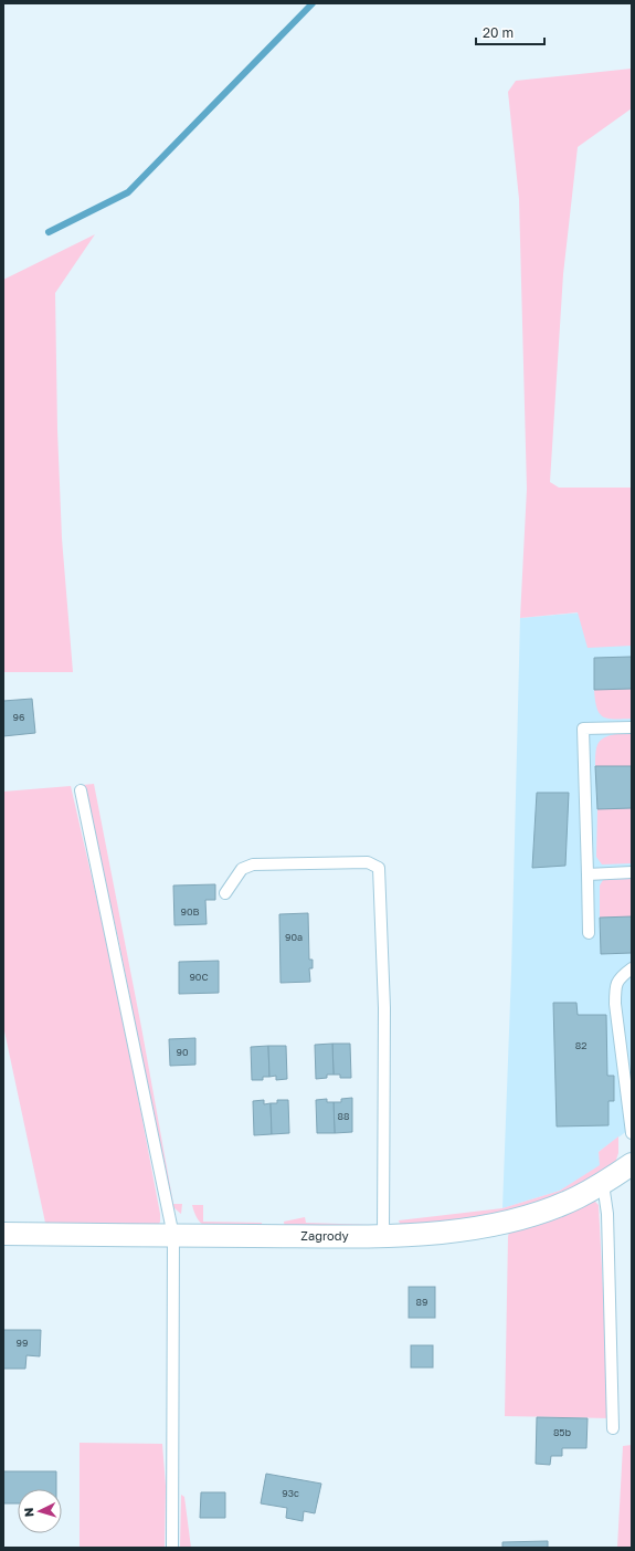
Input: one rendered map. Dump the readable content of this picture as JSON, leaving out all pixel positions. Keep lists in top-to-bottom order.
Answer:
{
  "streets": {
    "street": ["Zagrody"]
  },
  "house_numbers": [
    "96",
    "90B",
    "90a",
    "90C",
    "82",
    "90",
    "88",
    "89",
    "99",
    "85b",
    "93c"
  ],
  "scale_bar": "20 m",
  "north": "left"
}
